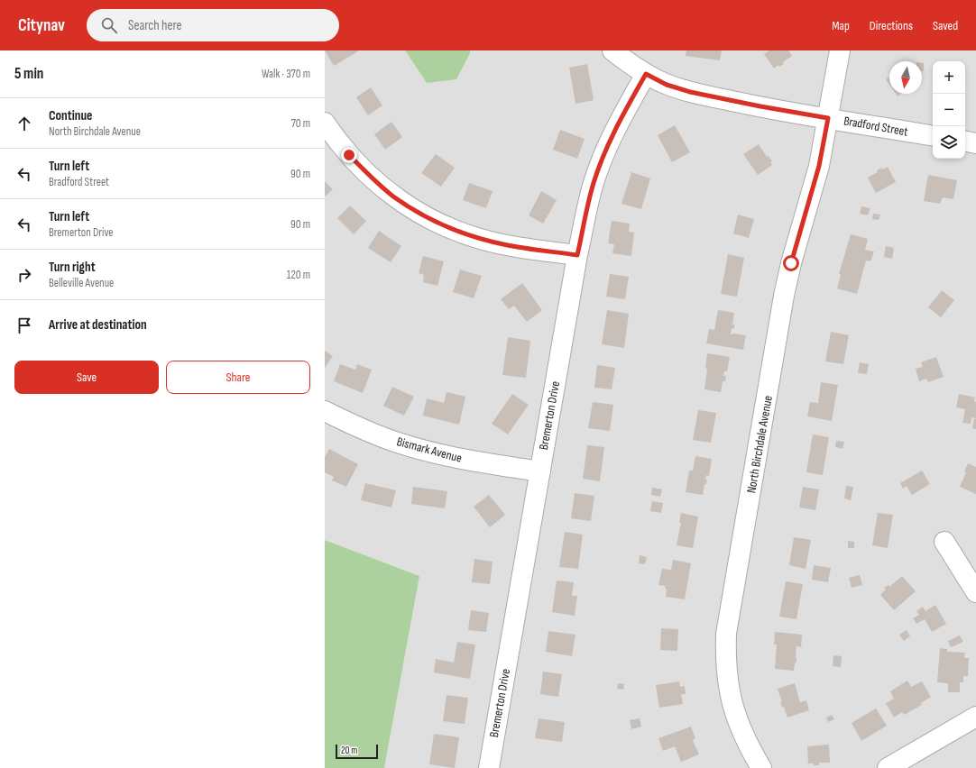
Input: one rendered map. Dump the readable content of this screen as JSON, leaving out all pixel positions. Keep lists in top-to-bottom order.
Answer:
{
  "streets": {
    "street": [
      "Bradford Street",
      "Bremerton Drive",
      "North Birchdale Avenue",
      "Bismark Avenue"
    ]
  },
  "crossings": [
    ["Bradford Street", "Bremerton Drive"],
    ["Bradford Street", "North Birchdale Avenue"],
    ["Bremerton Drive", "Bismark Avenue"]
  ],
  "scale_bar": "20 m",
  "north": "bottom",
  "page": {
    "header": "Citynav",
    "search": "Search here",
    "nav": ["Map", "Directions", "Saved"],
    "heading": ["5 min", "Walk · 370 m"],
    "map_buttons": ["+", "−"],
    "list": [
      ["Continue", "North Birchdale Avenue", "70 m"],
      ["Turn left", "Bradford Street", "90 m"],
      ["Turn left", "Bremerton Drive", "90 m"],
      ["Turn right", "Belleville Avenue", "120 m"],
      "Arrive at destination"
    ],
    "buttons": ["Save", "Share"],
    "scale": "20 m"
  }
}
